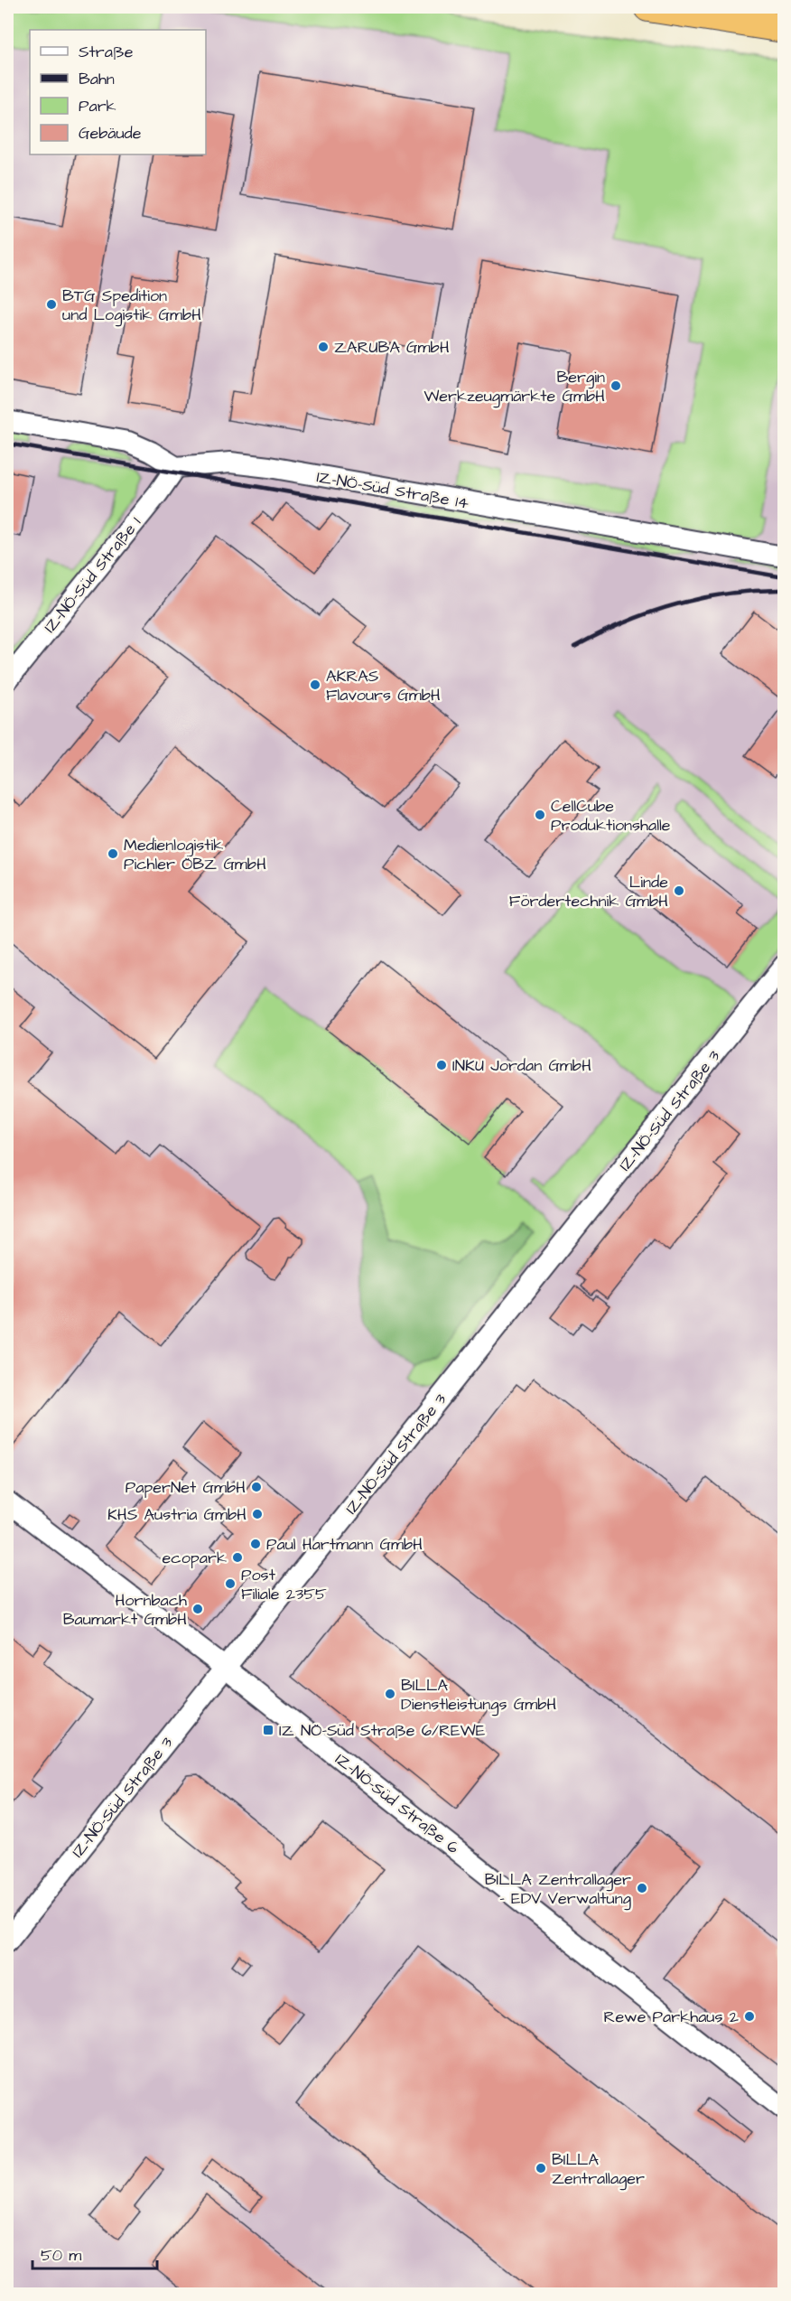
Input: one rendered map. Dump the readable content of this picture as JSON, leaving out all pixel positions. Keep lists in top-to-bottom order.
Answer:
{
  "streets": {
    "street": [
      "IZ-NÖ-Süd Straße 14",
      "IZ-NÖ-Süd Straße 1",
      "IZ-NÖ-Süd Straße 3",
      "IZ-NÖ-Süd Straße 6"
    ]
  },
  "crossings": [
    ["IZ-NÖ-Süd Straße 14", "IZ-NÖ-Süd Straße 1"],
    ["IZ-NÖ-Süd Straße 3", "IZ-NÖ-Süd Straße 6"]
  ],
  "places": {
    "other": [
      "BTG Spedition und Logistik GmbH",
      "ZARUBA GmbH",
      "Bergin Werkzeugmärkte GmbH",
      "AKRAS Flavours GmbH",
      "CellCube Produktionshalle",
      "Medienlogistik Pichler ÖBZ GmbH",
      "Linde Fördertechnik GmbH",
      "INKU Jordan GmbH",
      "PaperNet GmbH",
      "KHS Austria GmbH",
      "Paul Hartmann GmbH",
      "ecopark",
      "Post Filiale 2355",
      "Hornbach Baumarkt GmbH",
      "BILLA Dienstleistungs GmbH",
      "BILLA Zentrallager - EDV Verwaltung",
      "Rewe Parkhaus 2",
      "BILLA Zentrallager"
    ],
    "transit": ["IZ NÖ-Süd Straße 6/REWE"]
  },
  "legend": [
    "Straße",
    "Bahn",
    "Park",
    "Gebäude"
  ],
  "scale_bar": "50 m"
}
